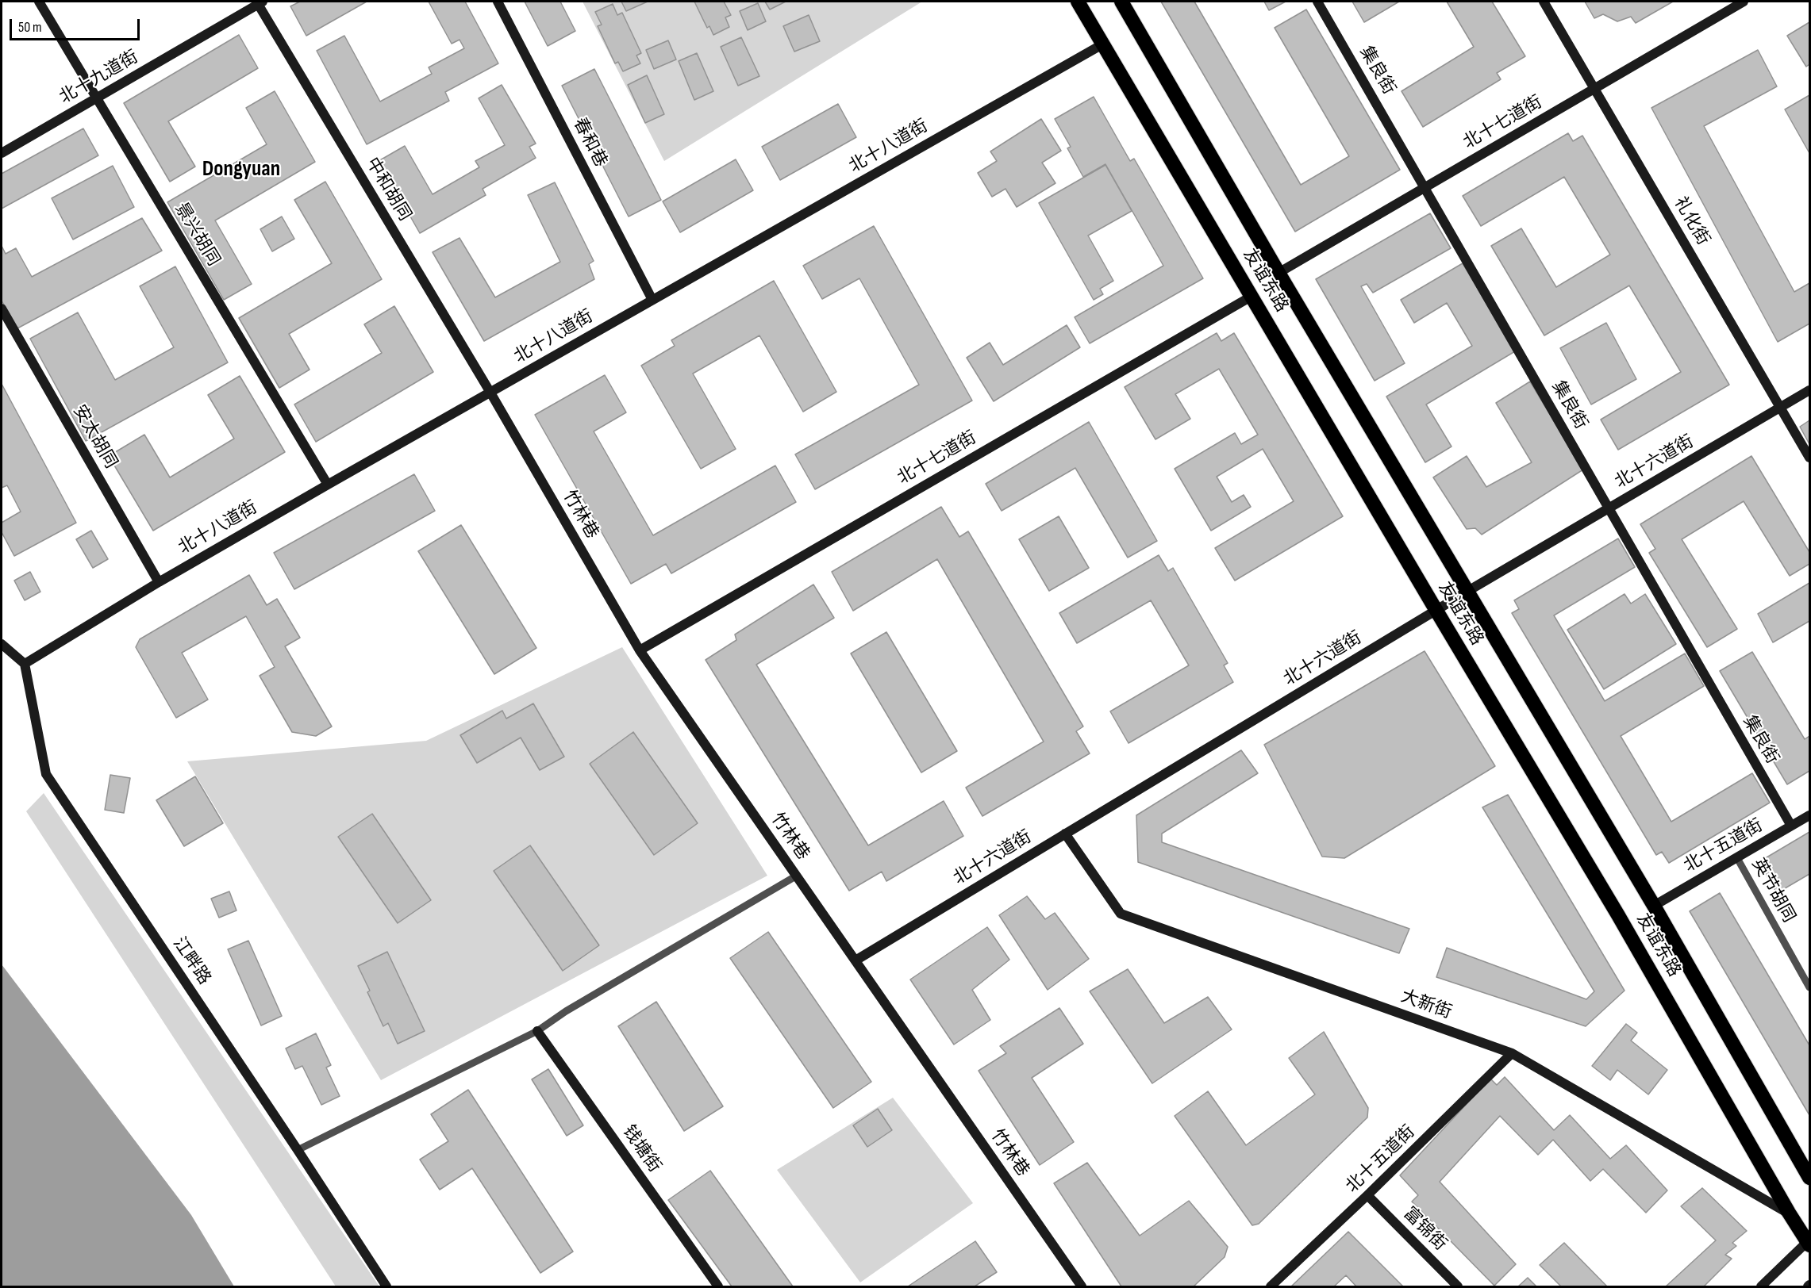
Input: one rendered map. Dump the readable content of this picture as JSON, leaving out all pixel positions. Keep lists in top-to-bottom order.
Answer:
{
  "streets": {
    "highway": ["友谊东路"],
    "street": [
      "集良街",
      "北十九道街",
      "北十七道街",
      "春和巷",
      "北十八道街",
      "中和胡同",
      "礼化街",
      "景兴胡同",
      "安太胡同",
      "北十六道街",
      "竹林巷",
      "北十五道街",
      "江畔路",
      "大新街",
      "钱塘街",
      "富锦街"
    ],
    "lane": ["英节胡同"]
  },
  "crossings": [
    ["集良街", "北十七道街"],
    ["集良街", "北十六道街"],
    ["集良街", "北十五道街"],
    ["北十九道街", "中和胡同"],
    ["北十九道街", "景兴胡同"],
    ["北十七道街", "礼化街"],
    ["北十七道街", "友谊东路"],
    ["北十七道街", "竹林巷"],
    ["春和巷", "北十八道街"],
    ["北十八道街", "中和胡同"],
    ["北十八道街", "景兴胡同"],
    ["北十八道街", "友谊东路"],
    ["北十八道街", "安太胡同"],
    ["北十八道街", "竹林巷"],
    ["北十八道街", "江畔路"],
    ["中和胡同", "竹林巷"],
    ["礼化街", "北十六道街"],
    ["友谊东路", "北十六道街"],
    ["友谊东路", "北十五道街"],
    ["友谊东路", "大新街"],
    ["北十六道街", "竹林巷"],
    ["北十六道街", "大新街"],
    ["北十五道街", "英节胡同"],
    ["北十五道街", "大新街"],
    ["北十五道街", "富锦街"]
  ],
  "districts": ["Dongyuan"],
  "scale_bar": "50 m"
}
